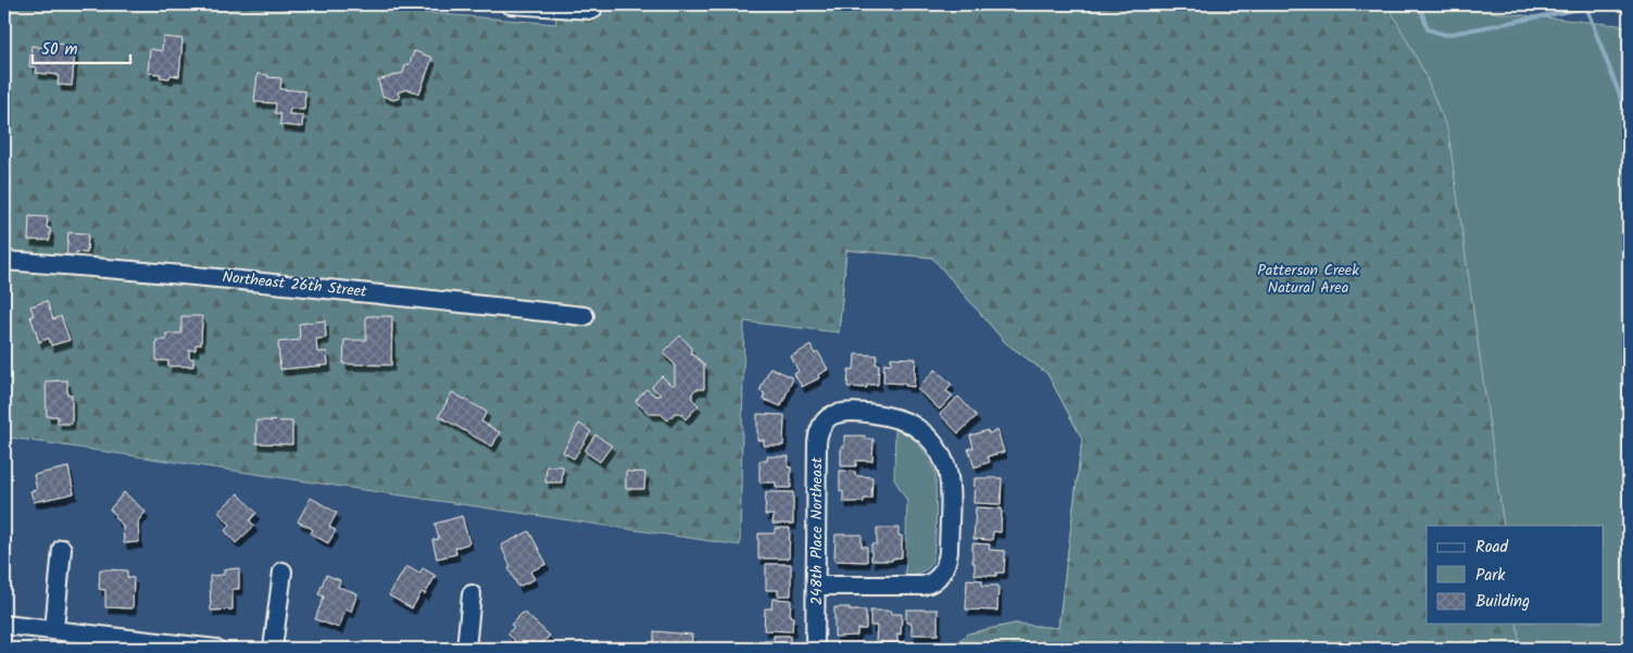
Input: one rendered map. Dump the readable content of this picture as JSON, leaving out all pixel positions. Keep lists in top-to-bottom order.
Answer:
{
  "streets": {
    "street": ["Northeast 26th Street", "248th Place Northeast"]
  },
  "parks": ["Patterson Creek Natural Area"],
  "legend": ["Road", "Park", "Building"],
  "scale_bar": "50 m"
}
